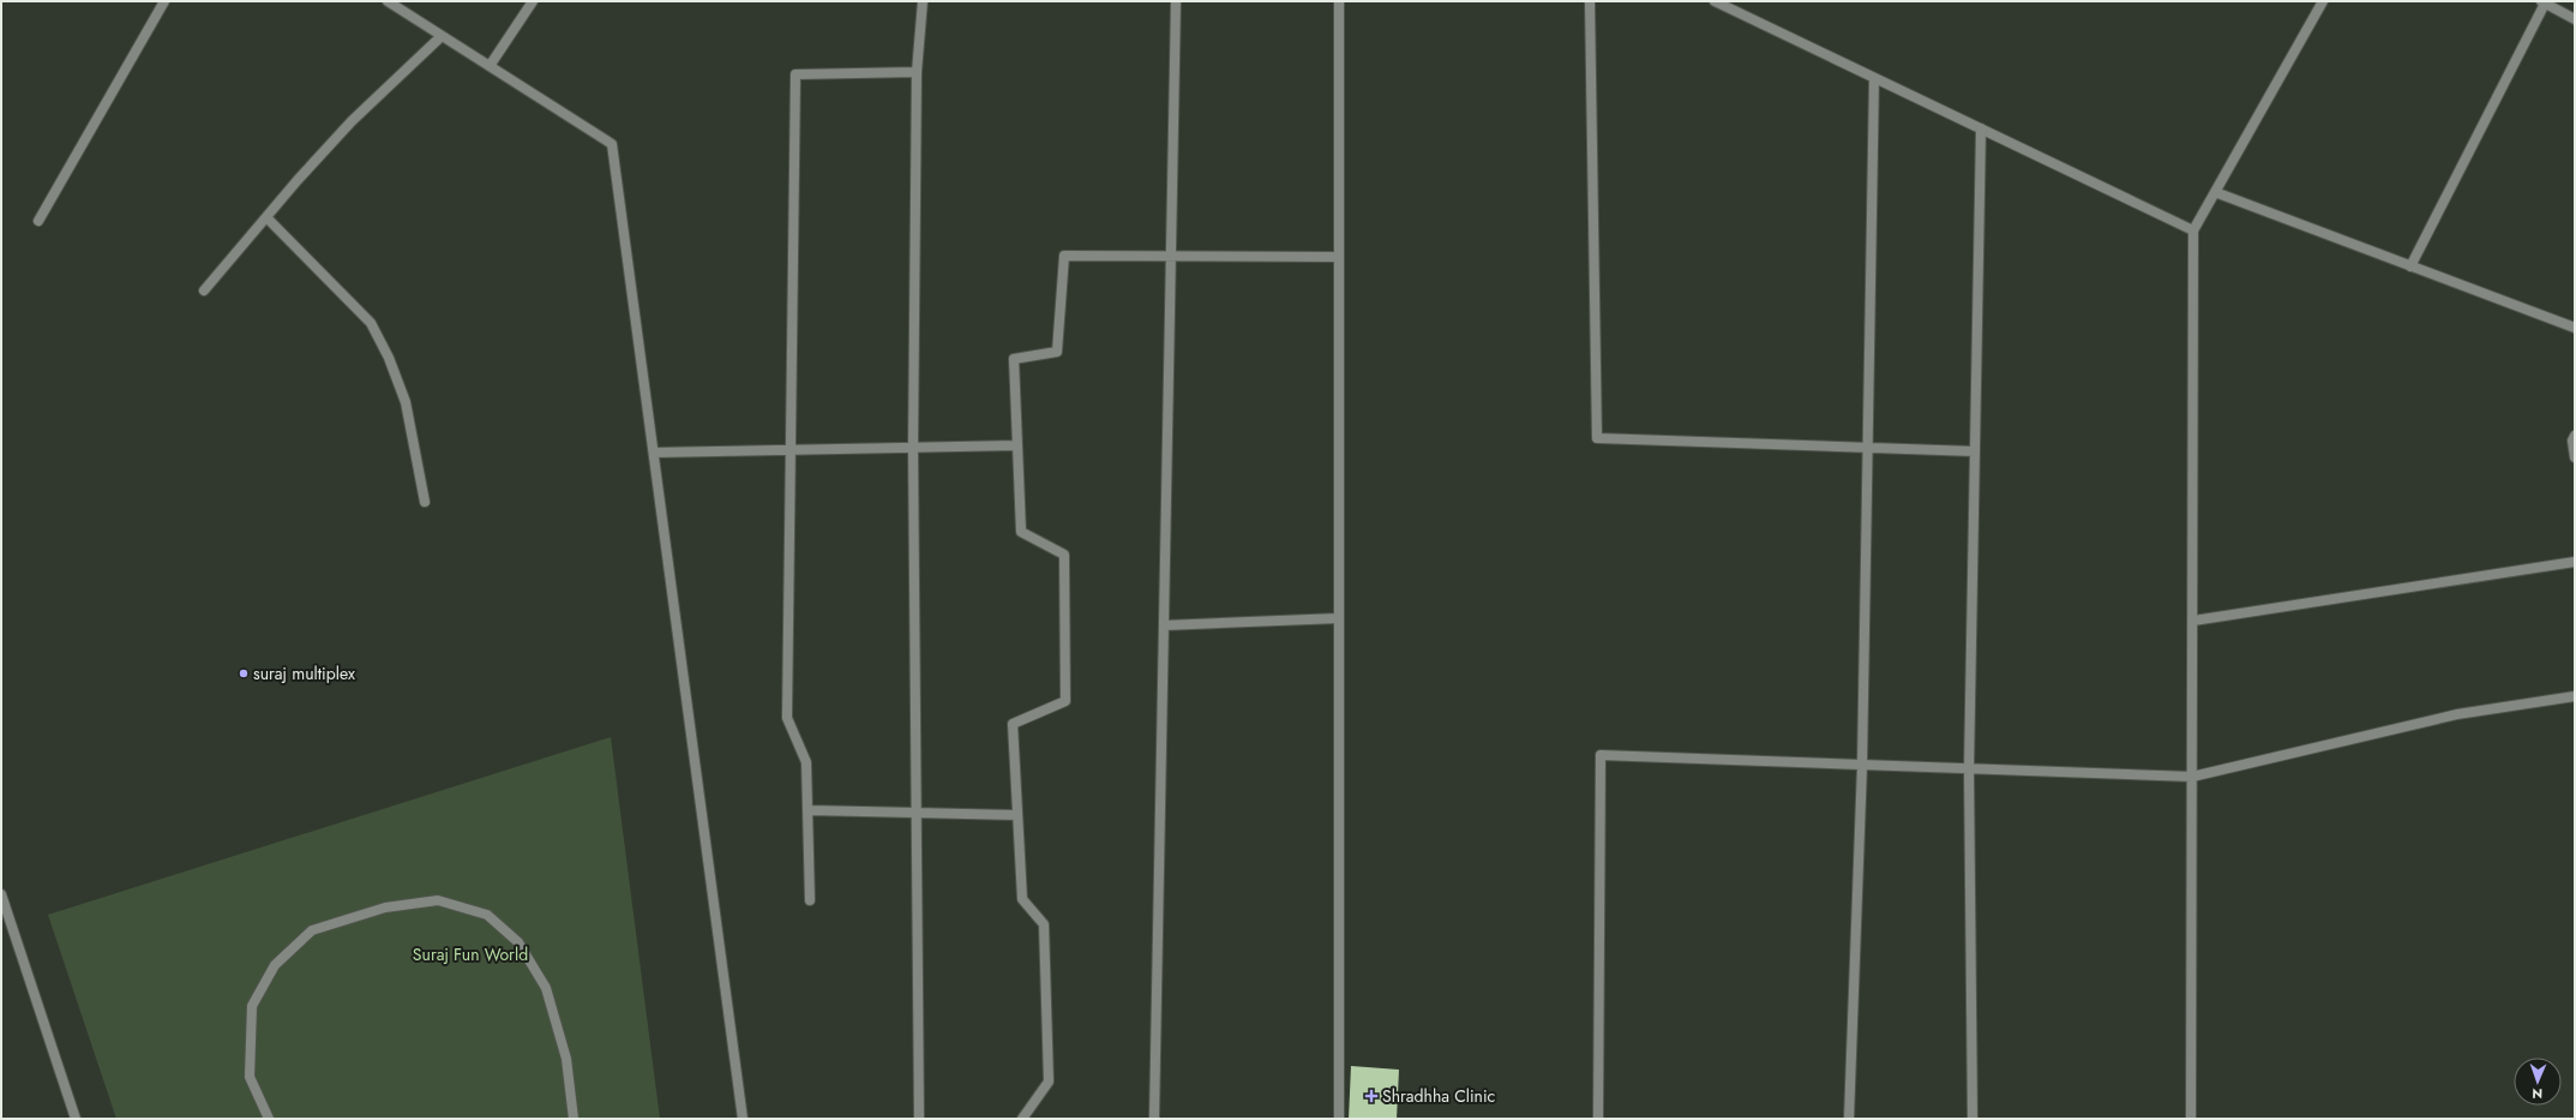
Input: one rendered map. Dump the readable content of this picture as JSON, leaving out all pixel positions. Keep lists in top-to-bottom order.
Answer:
{
  "parks": ["Suraj Fun World"],
  "places": {
    "other": ["suraj multiplex"],
    "health": ["Shradhha Clinic"]
  },
  "north": "bottom"
}
